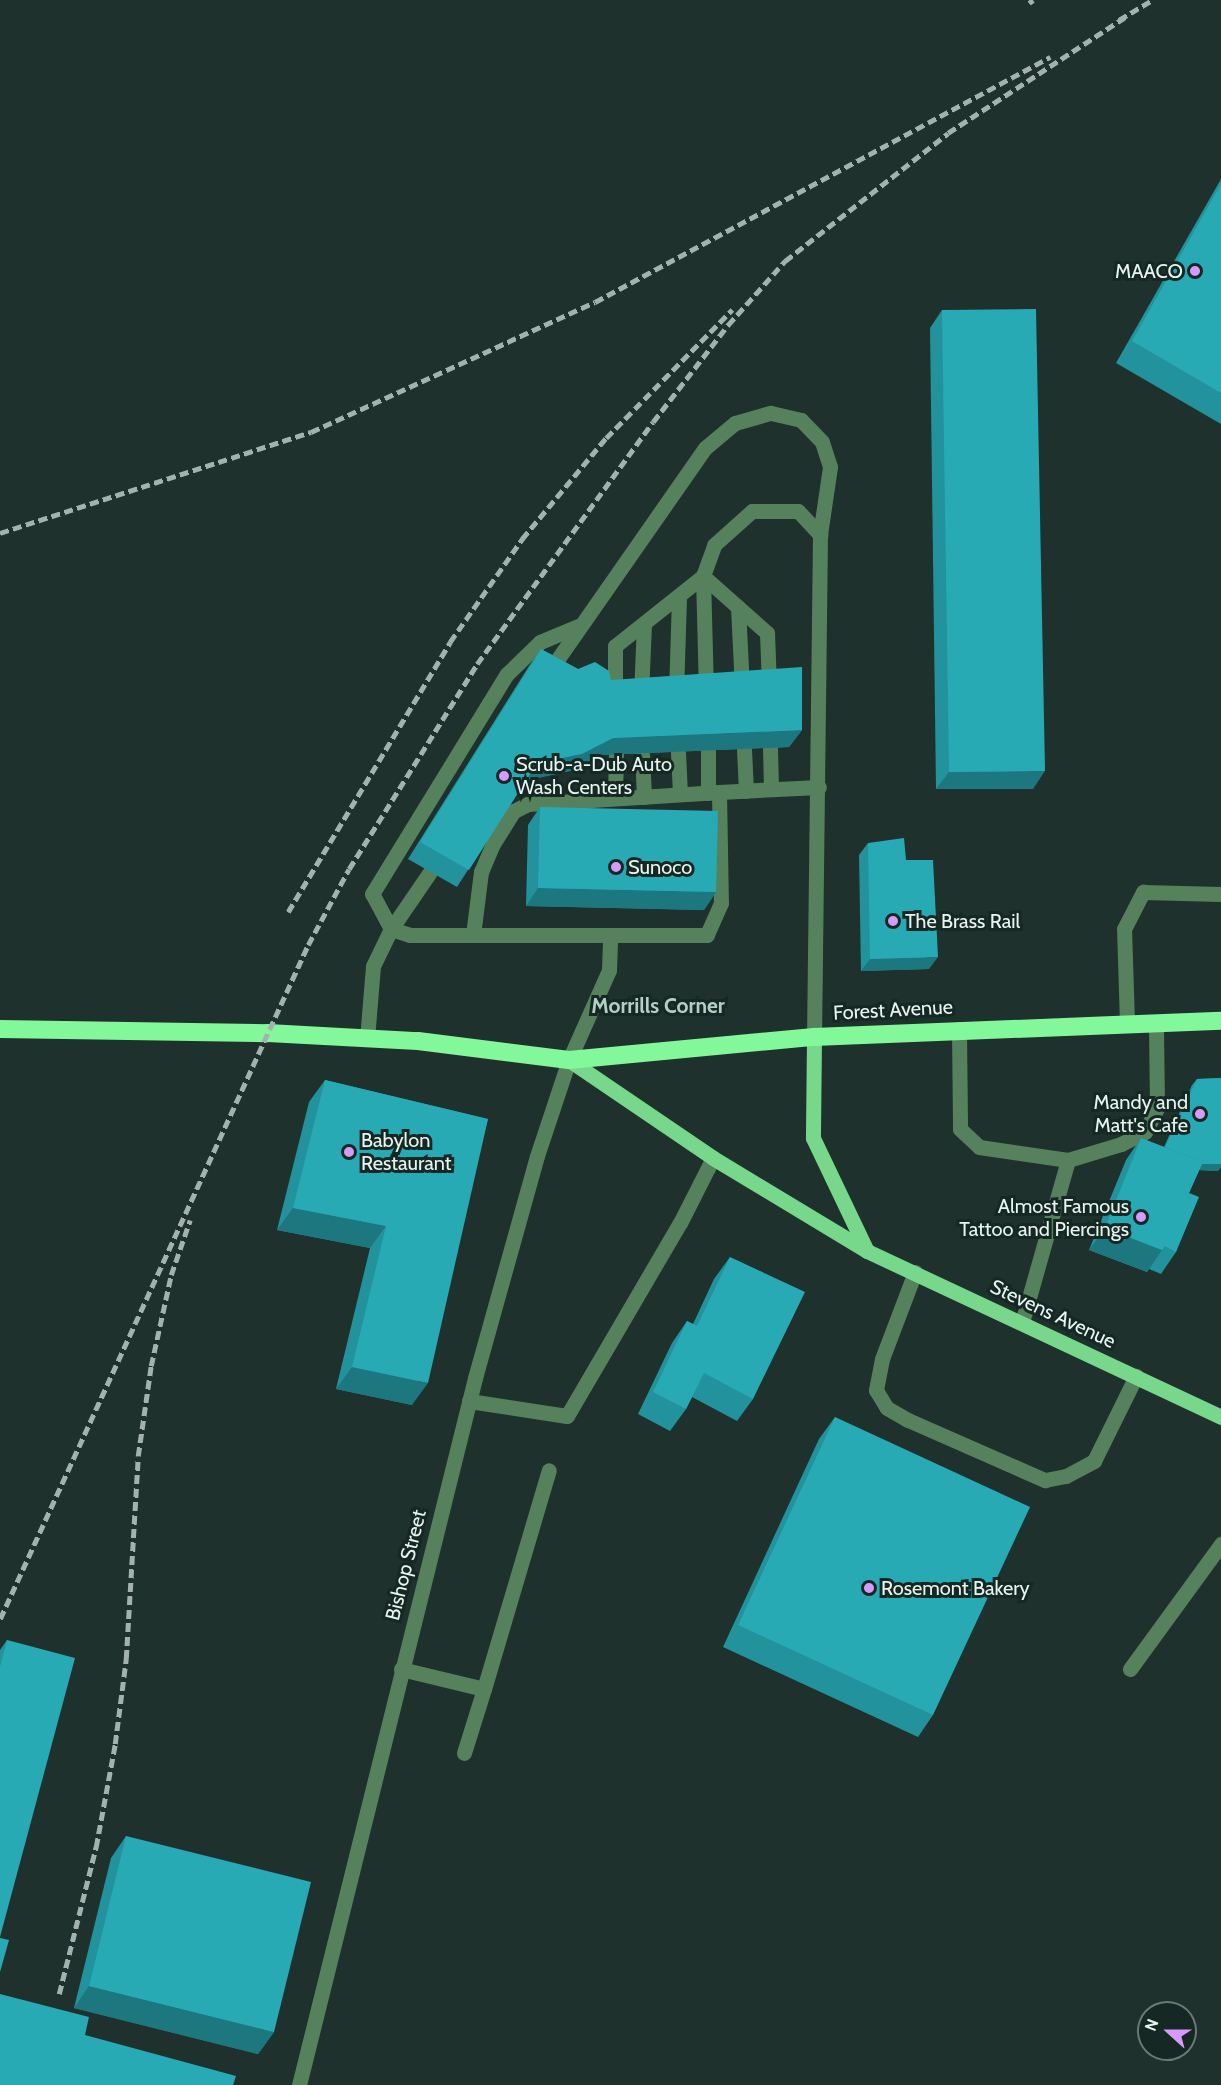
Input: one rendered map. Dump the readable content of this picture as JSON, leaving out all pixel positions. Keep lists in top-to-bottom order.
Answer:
{
  "streets": {
    "highway": ["Forest Avenue"],
    "main road": ["Stevens Avenue"],
    "street": ["Bishop Street"]
  },
  "crossings": [
    ["Forest Avenue", "Stevens Avenue"],
    ["Forest Avenue", "Bishop Street"],
    ["Stevens Avenue", "Bishop Street"]
  ],
  "districts": ["Morrills Corner"],
  "places": [
    "MAACO",
    "Scrub-a-Dub Auto Wash Centers",
    "Sunoco",
    "The Brass Rail",
    "Mandy and Matt's Cafe",
    "Babylon Restaurant",
    "Almost Famous Tattoo and Piercings",
    "Rosemont Bakery"
  ],
  "north": "left"
}
